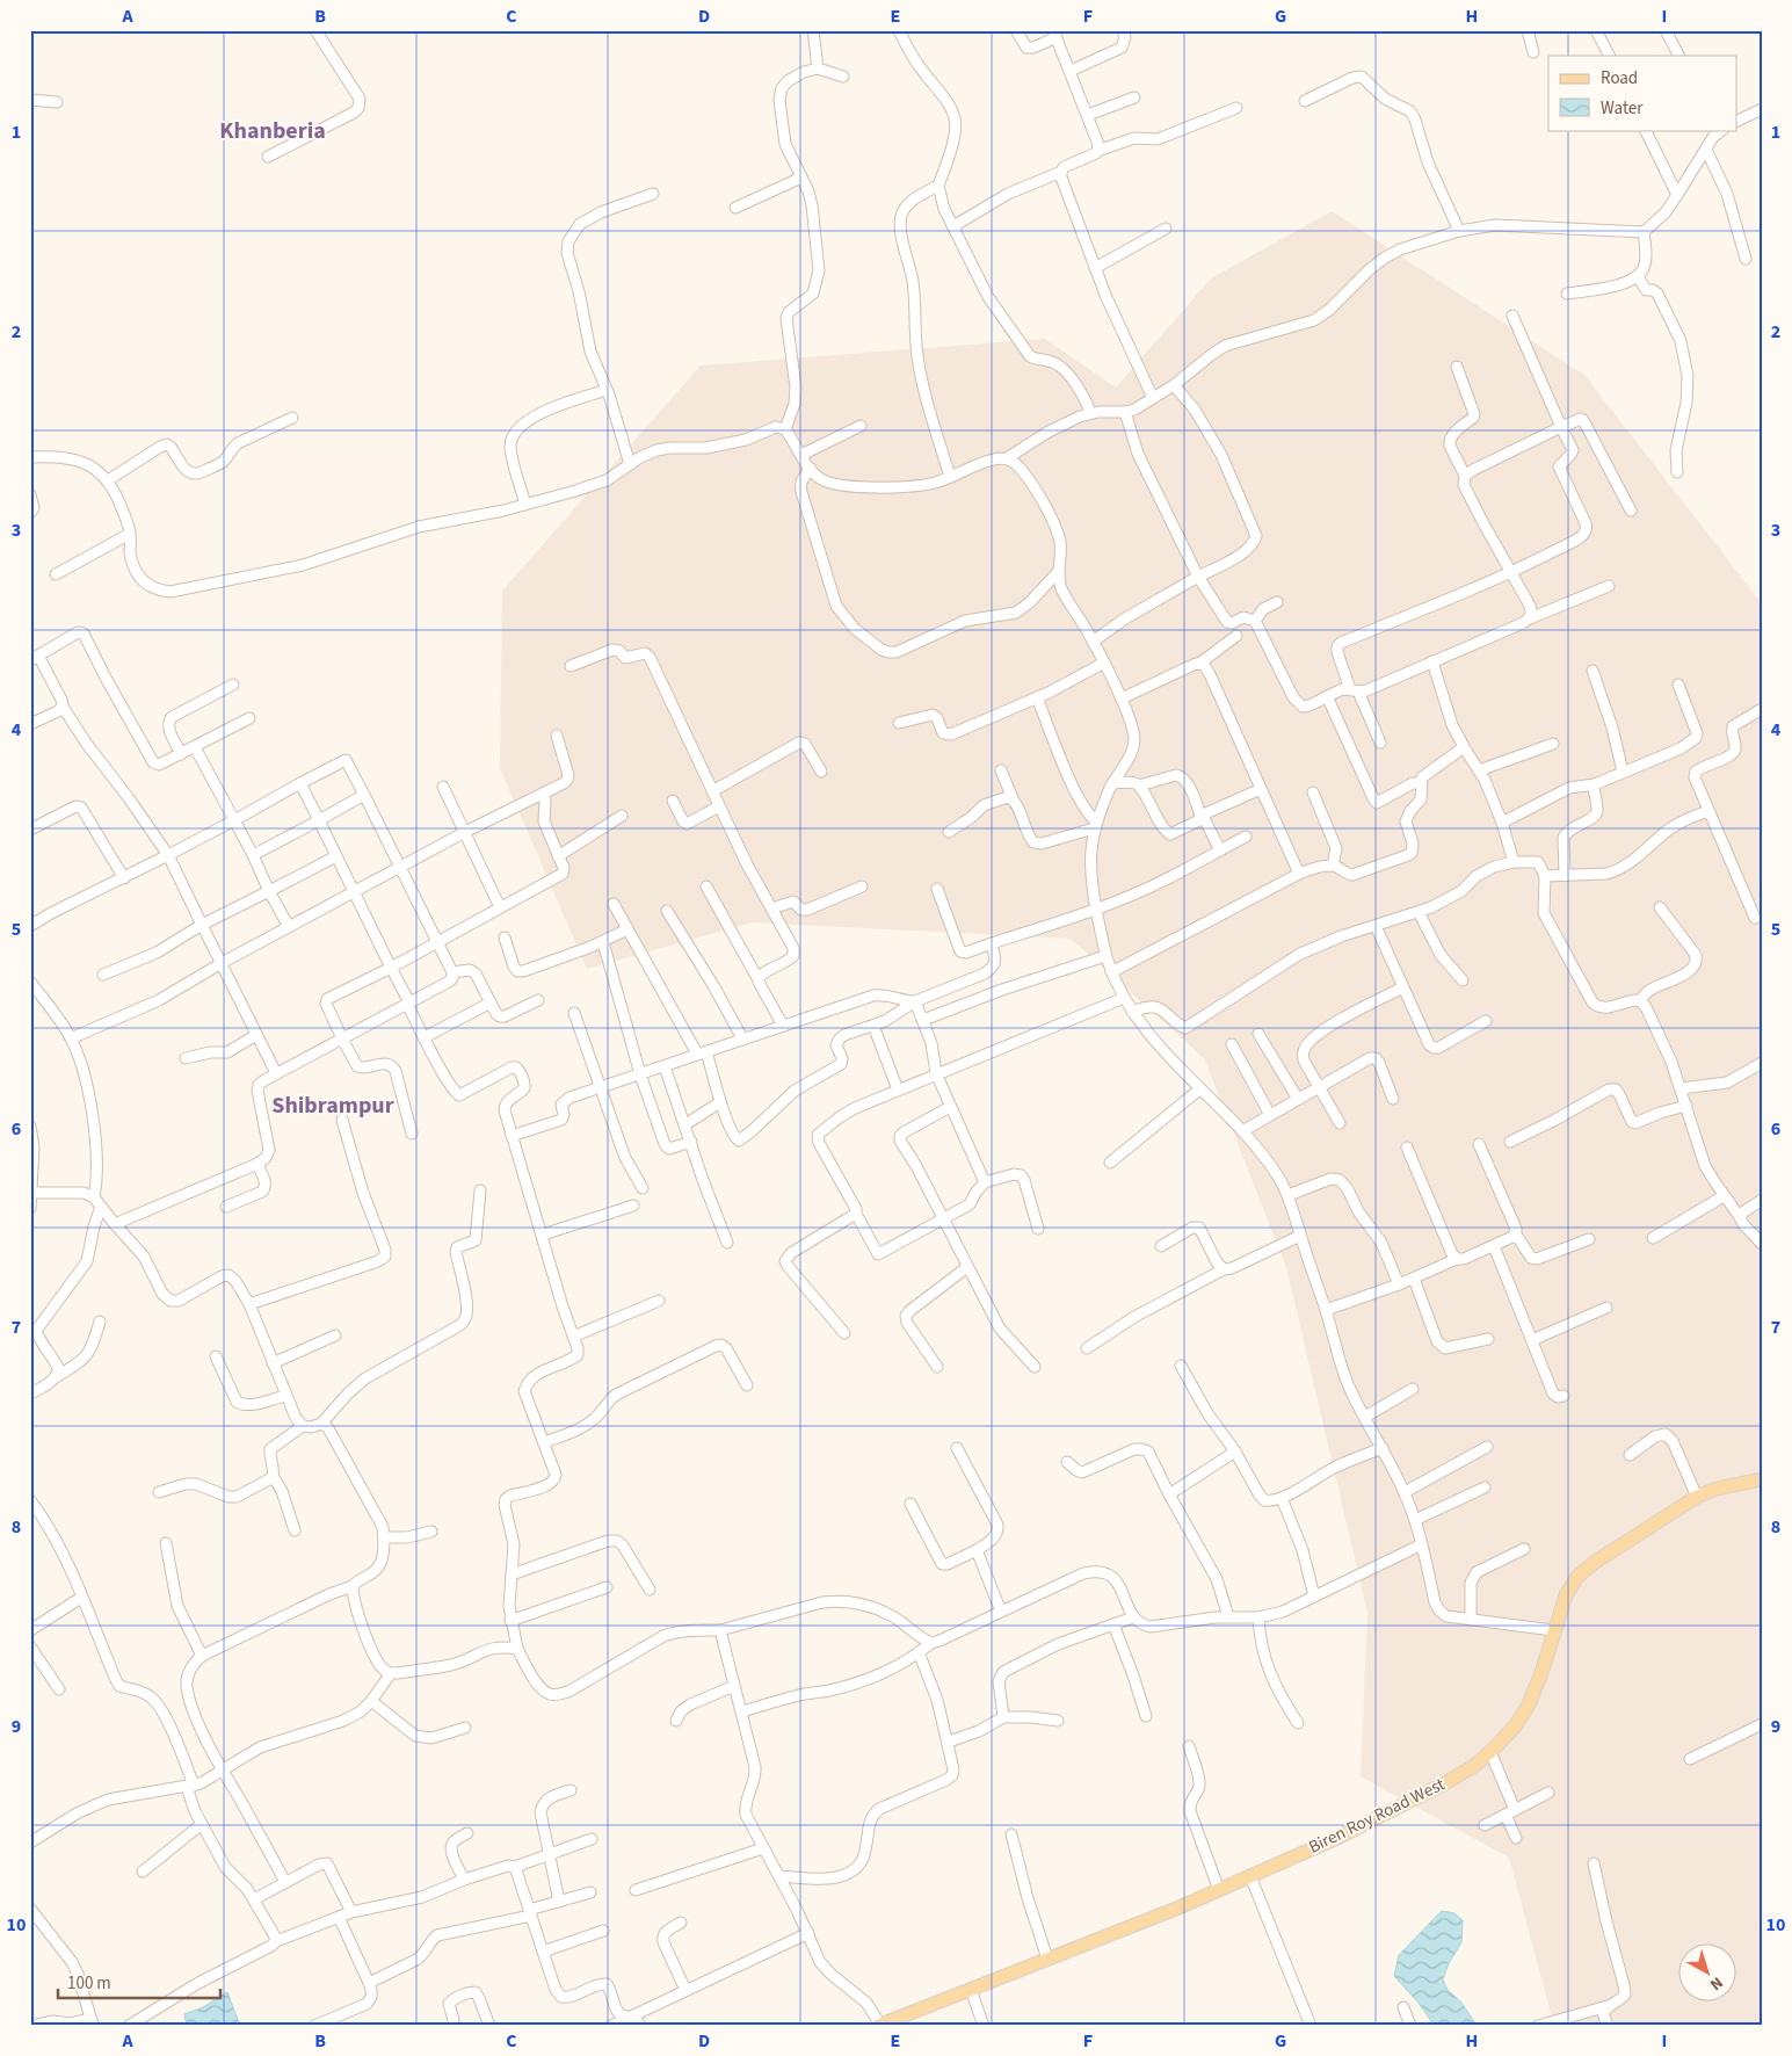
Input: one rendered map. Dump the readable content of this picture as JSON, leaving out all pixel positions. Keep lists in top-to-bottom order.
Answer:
{
  "streets": {
    "main road": ["Biren Roy Road West"]
  },
  "districts": ["Khanberia", "Shibrampur"],
  "legend": ["Road", "Water"],
  "scale_bar": "100 m",
  "north": "bottom right",
  "grid": {
    "columns": [
      "A",
      "B",
      "C",
      "D",
      "E",
      "F",
      "G",
      "H",
      "I"
    ],
    "rows": [
      "1",
      "2",
      "3",
      "4",
      "5",
      "6",
      "7",
      "8",
      "9",
      "10"
    ]
  }
}
